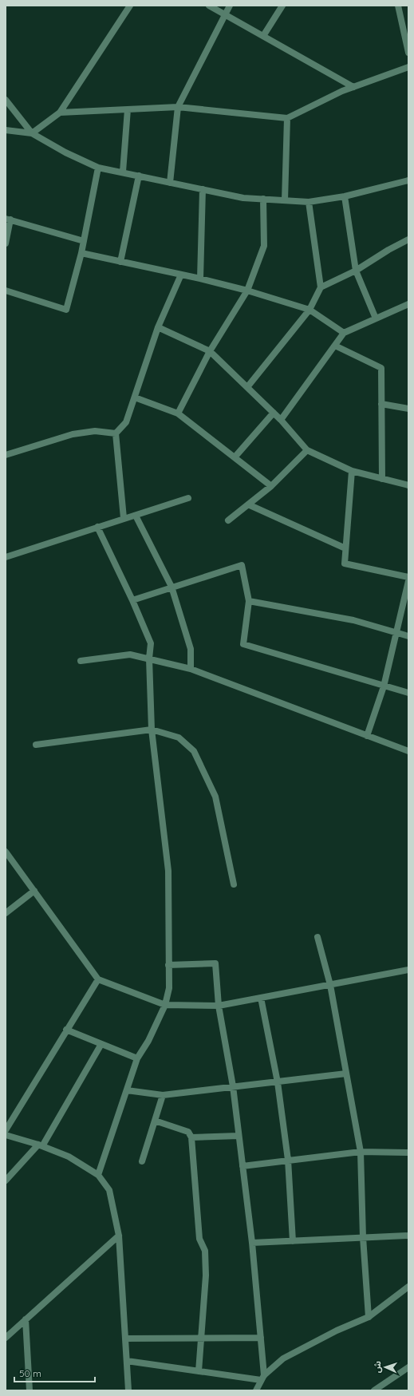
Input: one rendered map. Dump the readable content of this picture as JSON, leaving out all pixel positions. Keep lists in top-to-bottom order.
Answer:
{
  "scale_bar": "50 m",
  "north": "left"
}
